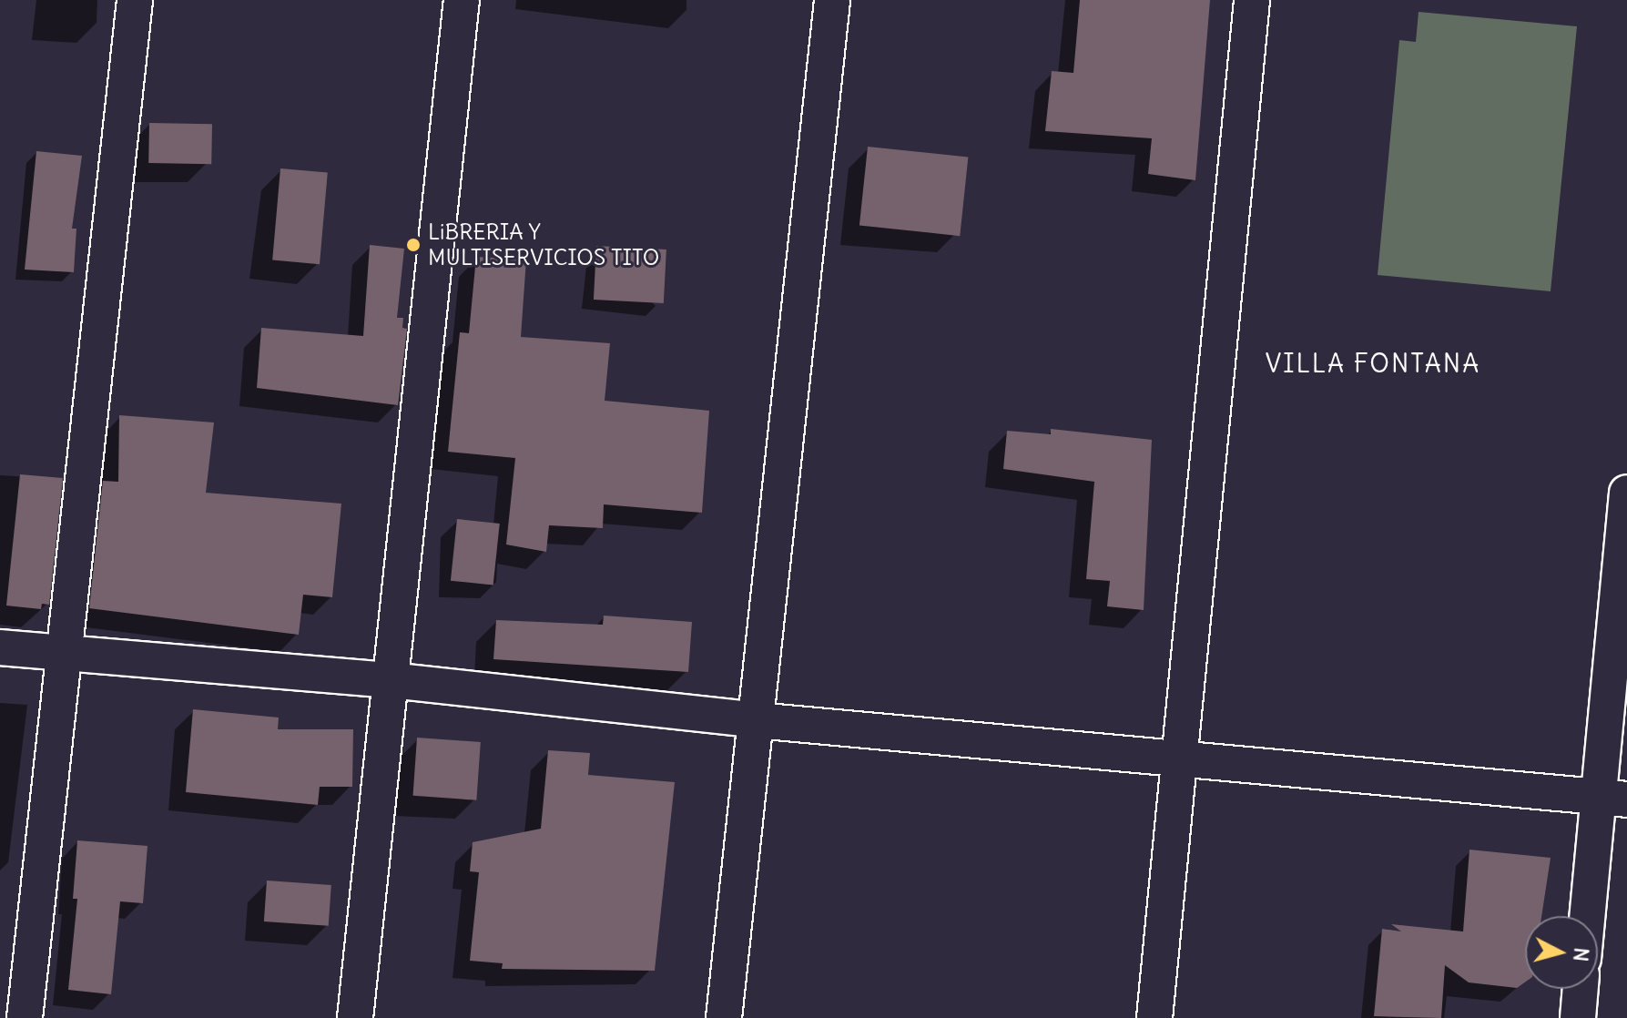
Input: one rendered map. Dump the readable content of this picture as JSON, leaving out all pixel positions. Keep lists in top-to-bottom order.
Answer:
{
  "districts": ["VILLA FONTANA"],
  "places": ["LiBRERIA Y MULTISERVICIOS TITO"],
  "north": "right"
}
